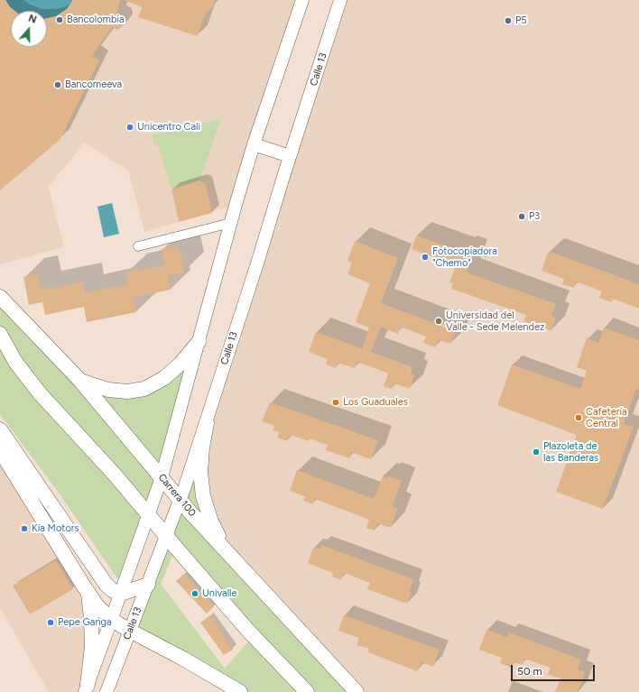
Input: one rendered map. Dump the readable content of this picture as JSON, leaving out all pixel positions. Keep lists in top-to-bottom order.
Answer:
{
  "streets": {
    "main road": ["Calle 13", "Carrera 100"]
  },
  "crossings": [
    ["Calle 13", "Carrera 100"]
  ],
  "places": [
    "Bancolombia",
    "P5",
    "Bancomeeva",
    "Unicentro Cali",
    "P3",
    "Fotocopiadora \"Chemo\"",
    "Universidad del Valle - Sede Melendez",
    "Los Guaduales",
    "Cafetería Central",
    "Plazoleta de las Banderas",
    "Kía Motors",
    "Univalle",
    "Pepe Ganga"
  ],
  "scale_bar": "50 m",
  "north": "top"
}
